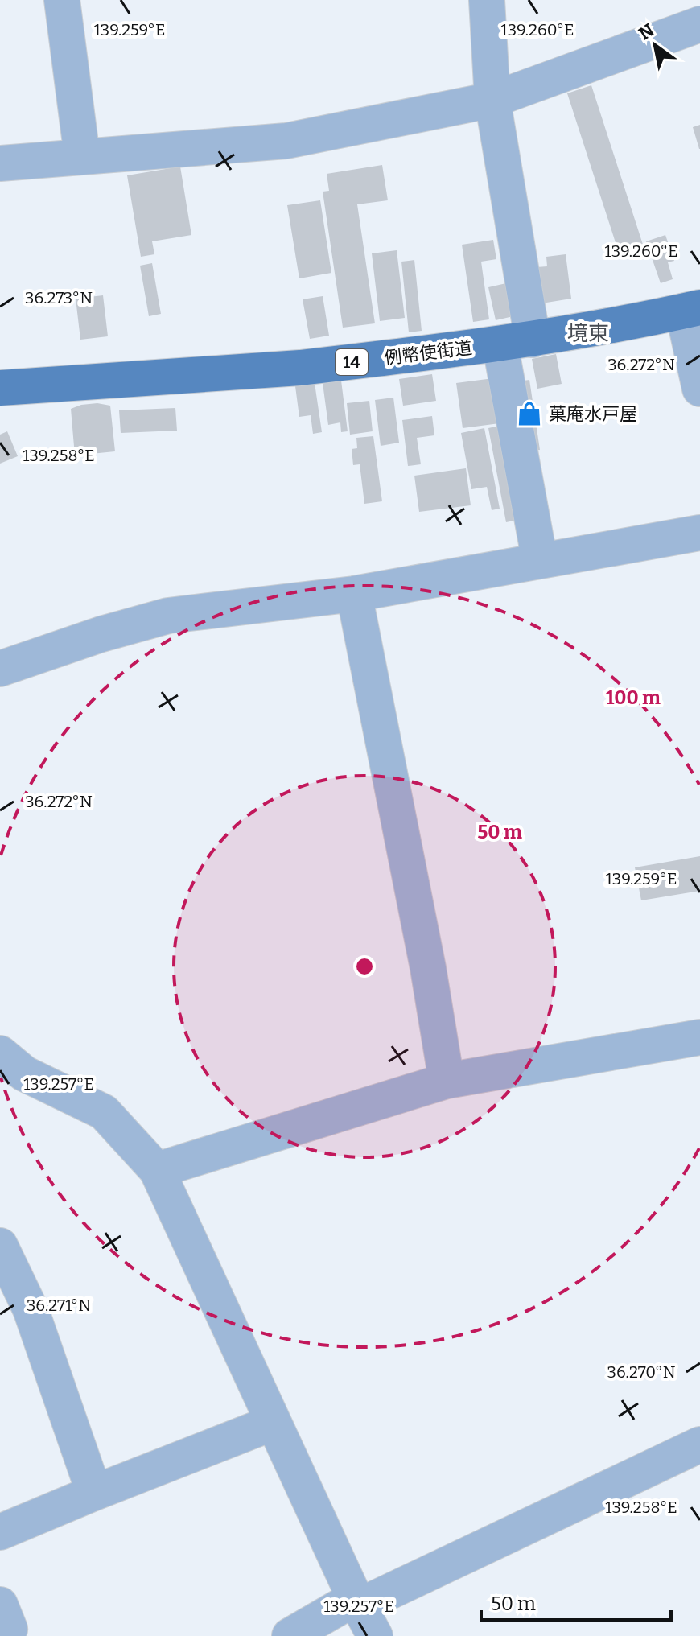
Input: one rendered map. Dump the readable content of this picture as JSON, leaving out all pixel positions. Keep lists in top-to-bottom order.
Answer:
{
  "streets": {
    "main road": ["例幣使街道", "14"]
  },
  "districts": ["境東"],
  "places": {
    "shop": ["菓庵水戸屋"]
  },
  "scale_bar": "50 m",
  "north": "top left",
  "coordinates": [
    "139.259°E",
    "139.260°E",
    "36.273°N",
    "36.272°N",
    "139.258°E",
    "139.257°E",
    "36.271°N",
    "36.270°N"
  ],
  "rings": ["100 m", "50 m"]
}
